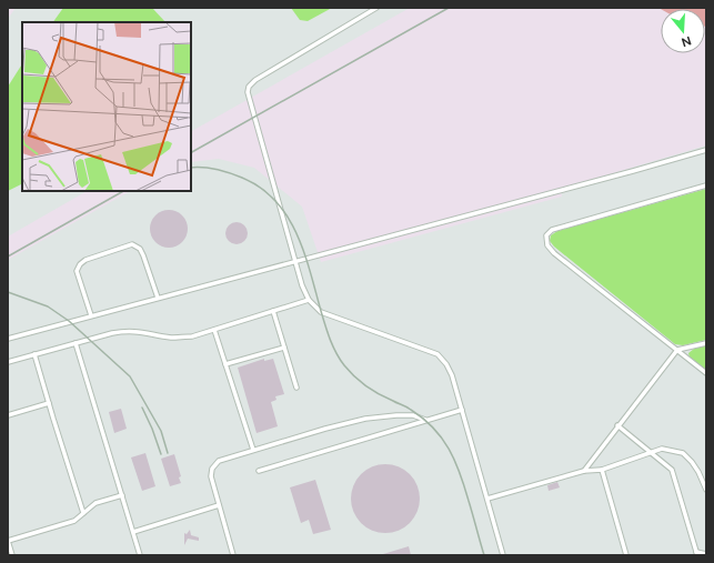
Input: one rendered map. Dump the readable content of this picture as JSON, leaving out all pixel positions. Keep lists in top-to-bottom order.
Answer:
{
  "north": "bottom"
}
